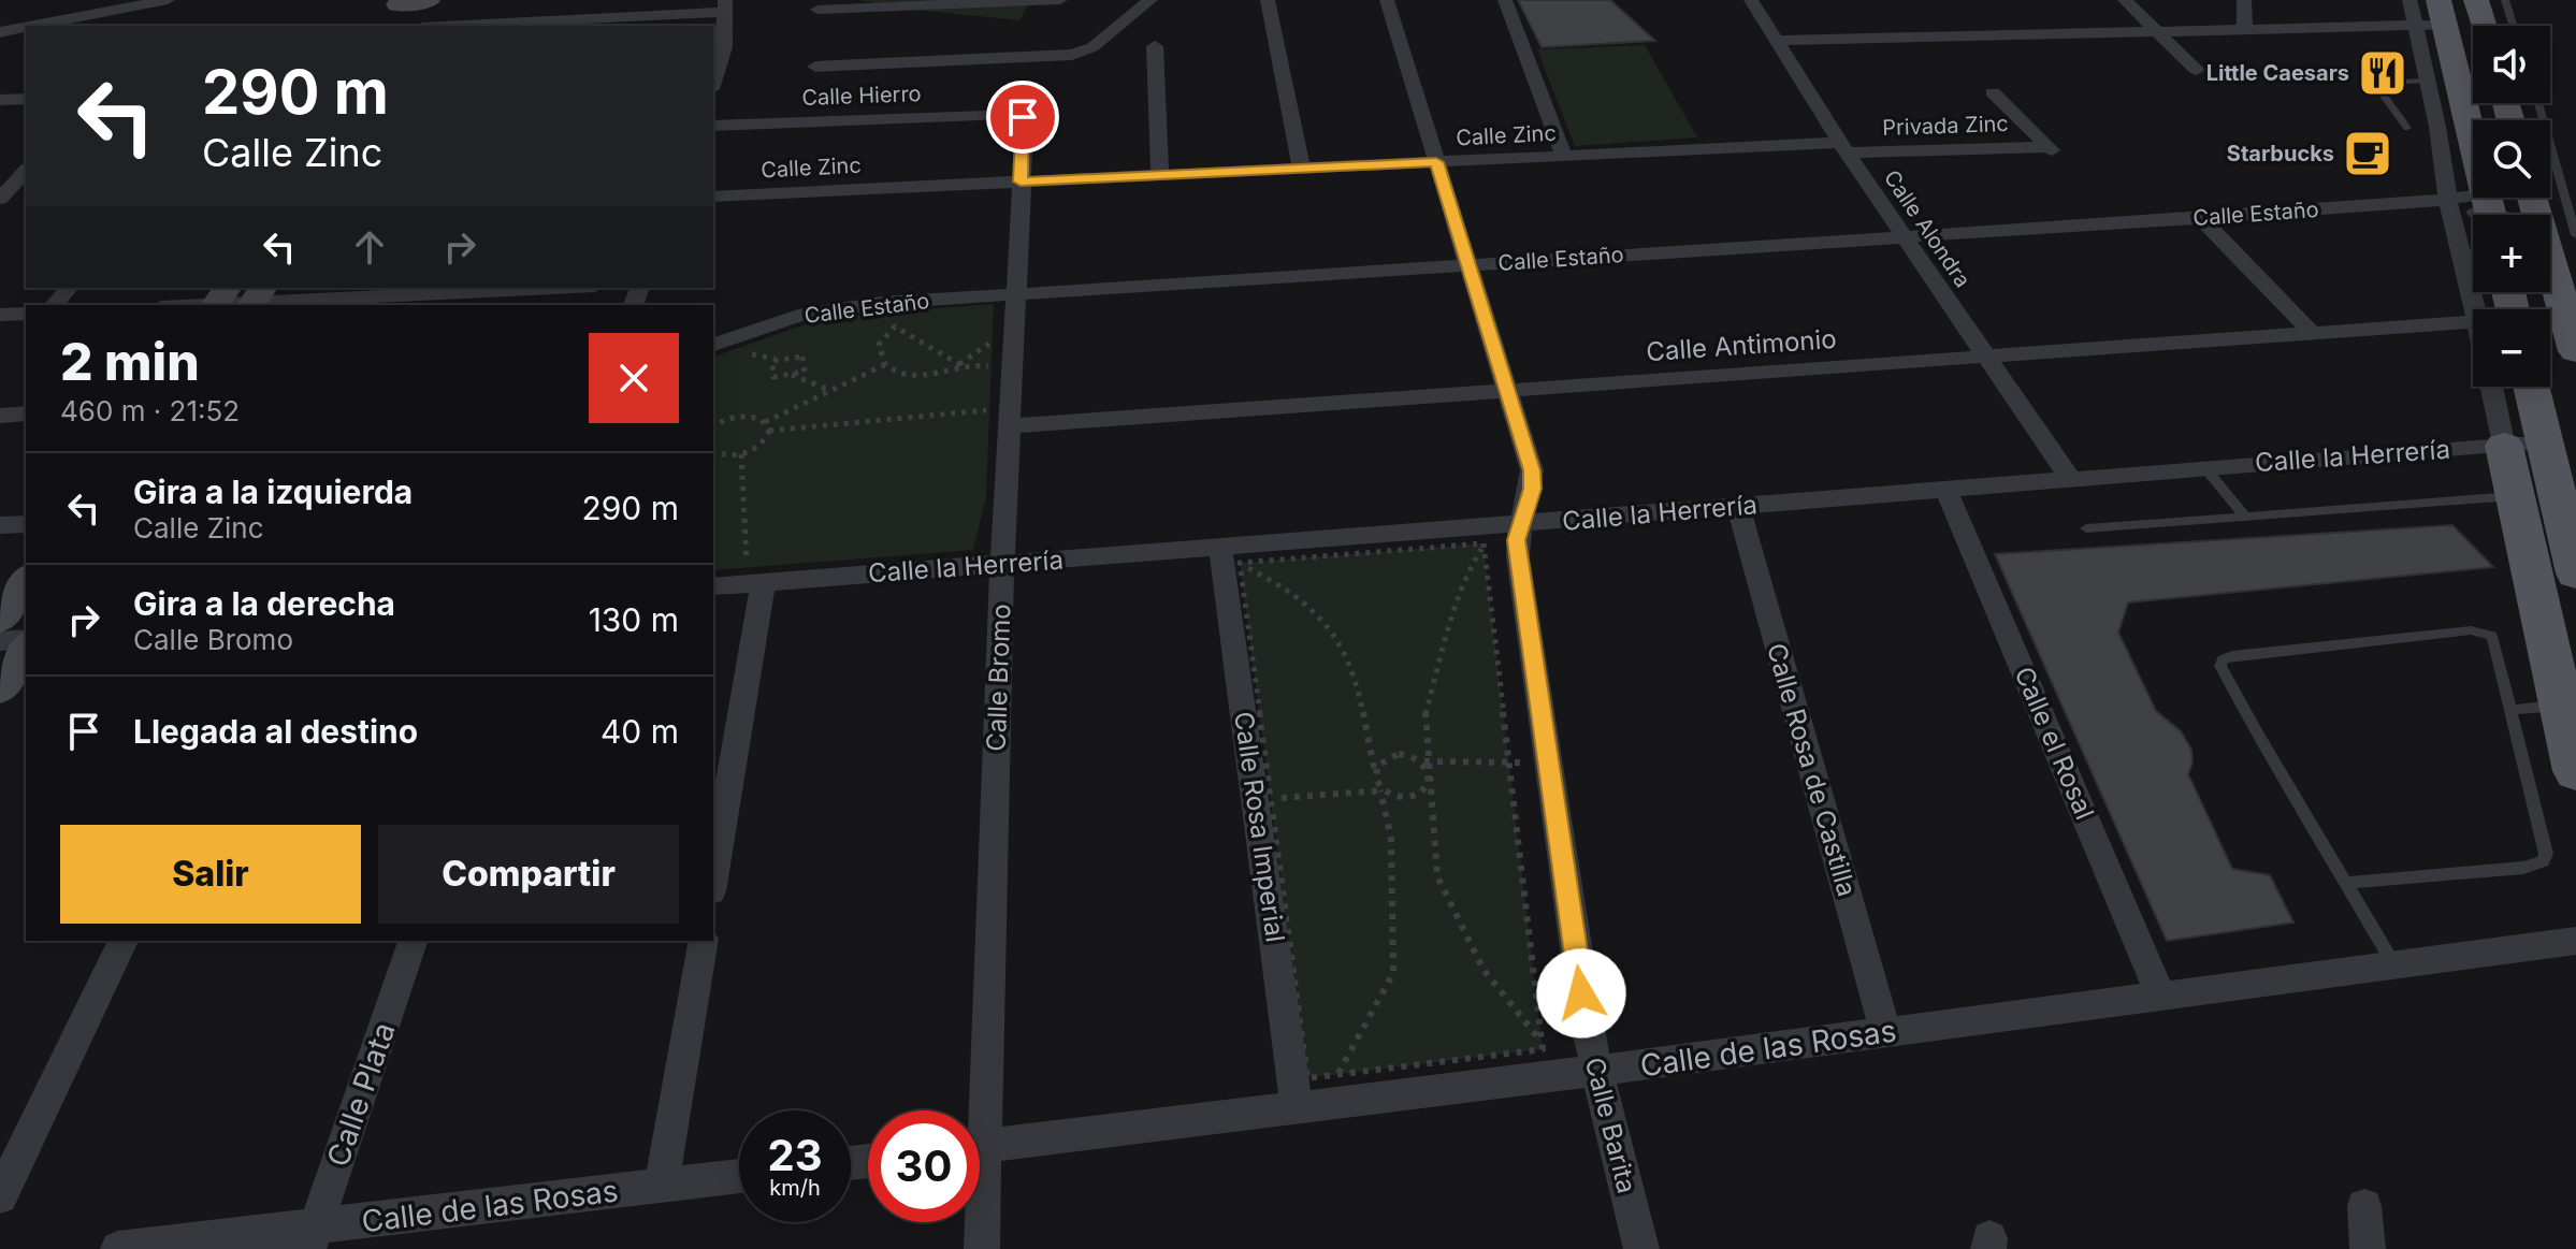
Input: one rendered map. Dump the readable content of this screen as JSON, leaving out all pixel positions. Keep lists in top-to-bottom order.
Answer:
{
  "streets": {
    "street": [
      "Calle Hierro",
      "Privada Zinc",
      "Calle Zinc",
      "Calle Estaño",
      "Calle Alondra",
      "Calle Antimonio",
      "Calle la Herrería",
      "Calle Bromo",
      "Calle el Rosal",
      "Calle Rosa de Castilla",
      "Calle Rosa Imperial",
      "Calle de las Rosas",
      "Calle Plata",
      "Calle Barita"
    ]
  },
  "crossings": [
    ["Calle Hierro", "Calle Bromo"],
    ["Privada Zinc", "Calle Zinc"],
    ["Privada Zinc", "Calle Alondra"],
    ["Calle Zinc", "Calle Alondra"],
    ["Calle Zinc", "Calle Bromo"],
    ["Calle Zinc", "Calle Barita"],
    ["Calle Estaño", "Calle Alondra"],
    ["Calle Estaño", "Calle Bromo"],
    ["Calle Estaño", "Calle Barita"],
    ["Calle Alondra", "Calle Antimonio"],
    ["Calle Alondra", "Calle la Herrería"],
    ["Calle Antimonio", "Calle Bromo"],
    ["Calle Antimonio", "Calle Barita"],
    ["Calle la Herrería", "Calle Bromo"],
    ["Calle la Herrería", "Calle el Rosal"],
    ["Calle la Herrería", "Calle Rosa de Castilla"],
    ["Calle la Herrería", "Calle Rosa Imperial"],
    ["Calle la Herrería", "Calle Barita"],
    ["Calle el Rosal", "Calle de las Rosas"],
    ["Calle Rosa de Castilla", "Calle de las Rosas"],
    ["Calle Rosa Imperial", "Calle de las Rosas"],
    ["Calle de las Rosas", "Calle Plata"],
    ["Calle de las Rosas", "Calle Barita"]
  ],
  "places": {
    "restaurant": ["Little Caesars"],
    "cafe": ["Starbucks"]
  },
  "page": {
    "map_buttons": ["+", "−"],
    "turn": ["290 m", "Calle Zinc"],
    "heading": ["2 min", "460 m · 21:52"],
    "list": [
      {
        "name": "Gira a la izquierda",
        "note": "Calle Zinc",
        "value": "290 m"
      },
      {
        "name": "Gira a la derecha",
        "note": "Calle Bromo",
        "value": "130 m"
      },
      {
        "name": "Llegada al destino",
        "value": "40 m"
      }
    ],
    "buttons": ["Salir", "Compartir"],
    "speed": "23 km/h",
    "limit": "30"
  }
}
